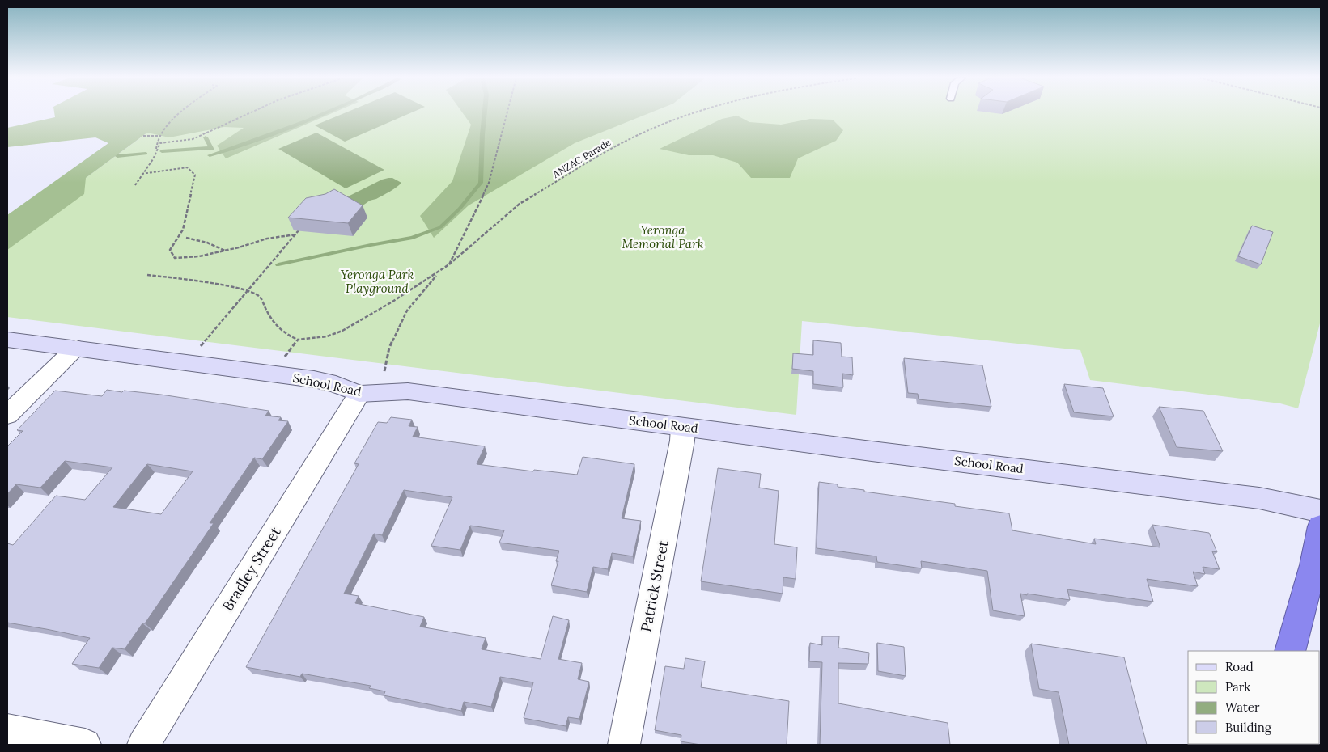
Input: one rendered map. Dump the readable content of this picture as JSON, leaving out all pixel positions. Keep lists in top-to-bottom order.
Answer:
{
  "streets": {
    "street": ["School Road", "Bradley Street", "Patrick Street"],
    "path": ["ANZAC Parade"]
  },
  "crossings": [
    ["School Road", "Bradley Street"],
    ["School Road", "Patrick Street"]
  ],
  "parks": ["Yeronga Memorial Park", "Yeronga Park Playground"],
  "legend": [
    "Road",
    "Park",
    "Water",
    "Building"
  ]
}
